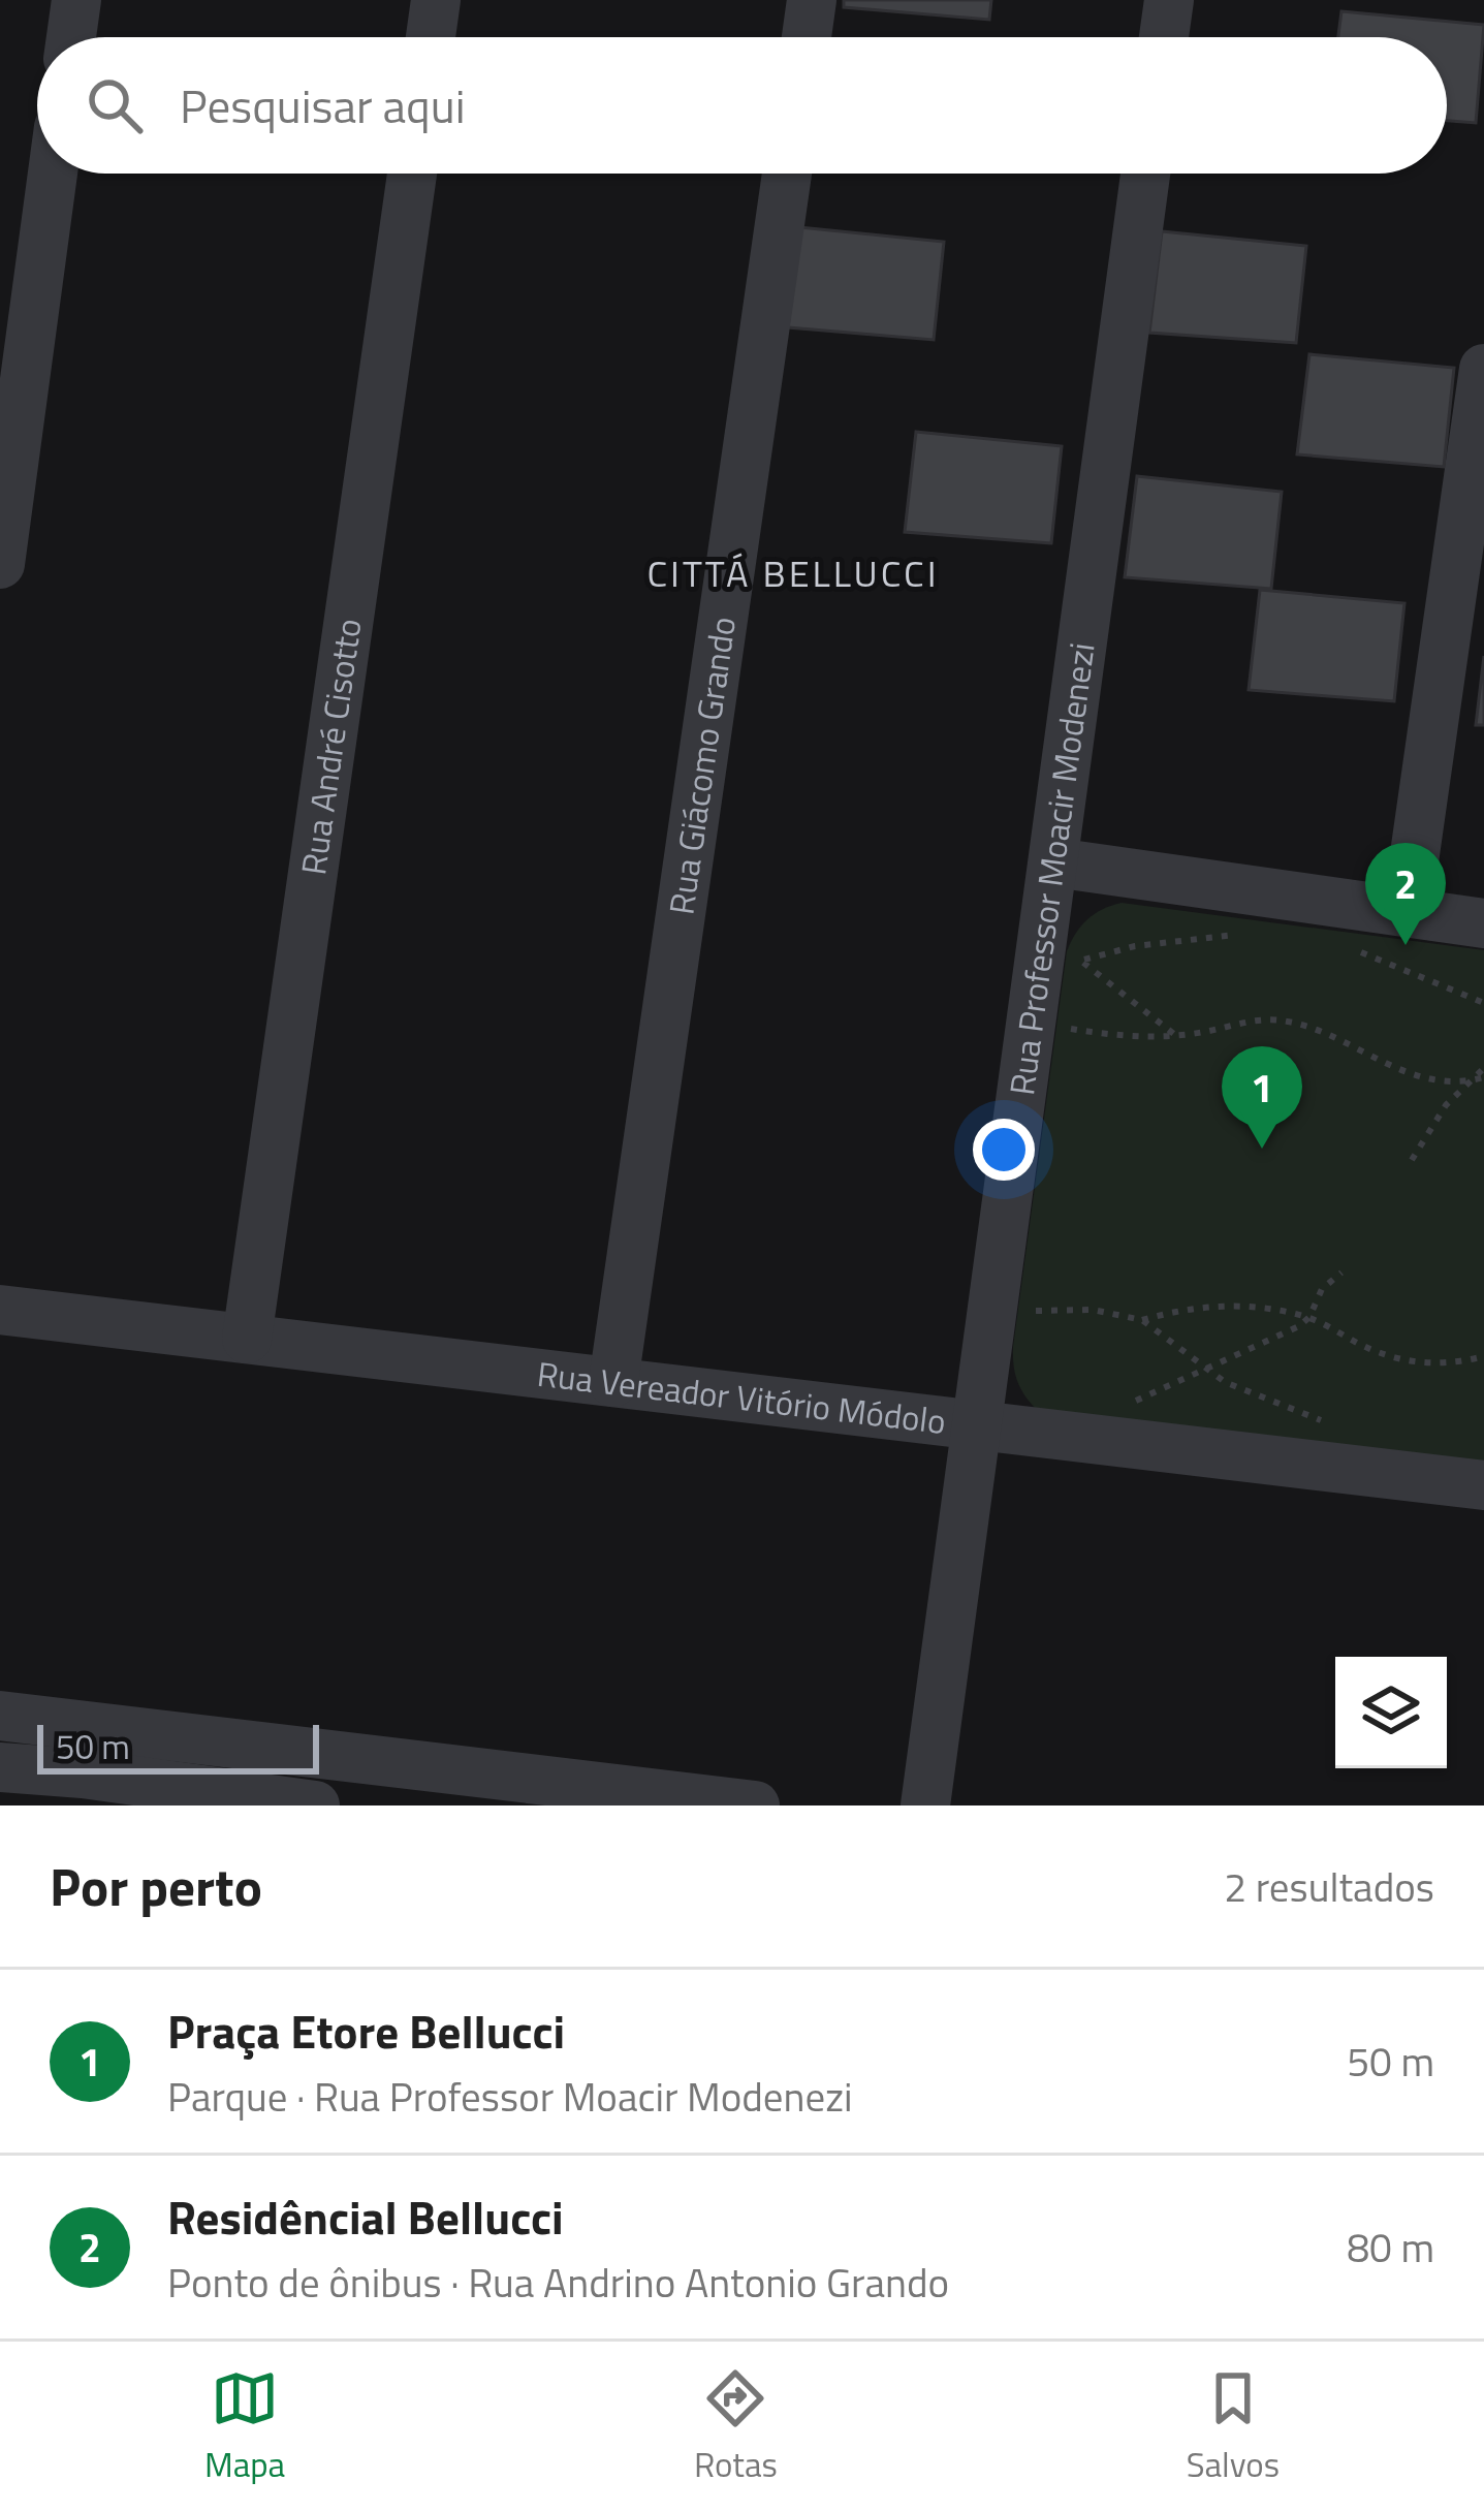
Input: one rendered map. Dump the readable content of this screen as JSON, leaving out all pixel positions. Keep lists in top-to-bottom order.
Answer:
{
  "streets": {
    "street": [
      "Rua André Cisotto",
      "Rua Giácomo Grando",
      "Rua Professor Moacir Modenezi",
      "Rua Vereador Vitório Módolo"
    ]
  },
  "crossings": [
    ["Rua André Cisotto", "Rua Vereador Vitório Módolo"],
    ["Rua Giácomo Grando", "Rua Vereador Vitório Módolo"],
    ["Rua Professor Moacir Modenezi", "Rua Vereador Vitório Módolo"]
  ],
  "districts": ["CITTÁ BELLUCCI"],
  "scale_bar": "50 m",
  "page": {
    "search": "Pesquisar aqui",
    "pins": ["2", "1"],
    "scale": "50 m",
    "heading": ["Por perto", "2 resultados"],
    "list": [
      {
        "mark": "1",
        "name": "Praça Etore Bellucci",
        "note": "Parque · Rua Professor Moacir Modenezi",
        "value": "50 m"
      },
      {
        "mark": "2",
        "name": "Residêncial Bellucci",
        "note": "Ponto de ônibus · Rua Andrino Antonio Grando",
        "value": "80 m"
      }
    ],
    "nav": ["Mapa", "Rotas", "Salvos"]
  }
}
